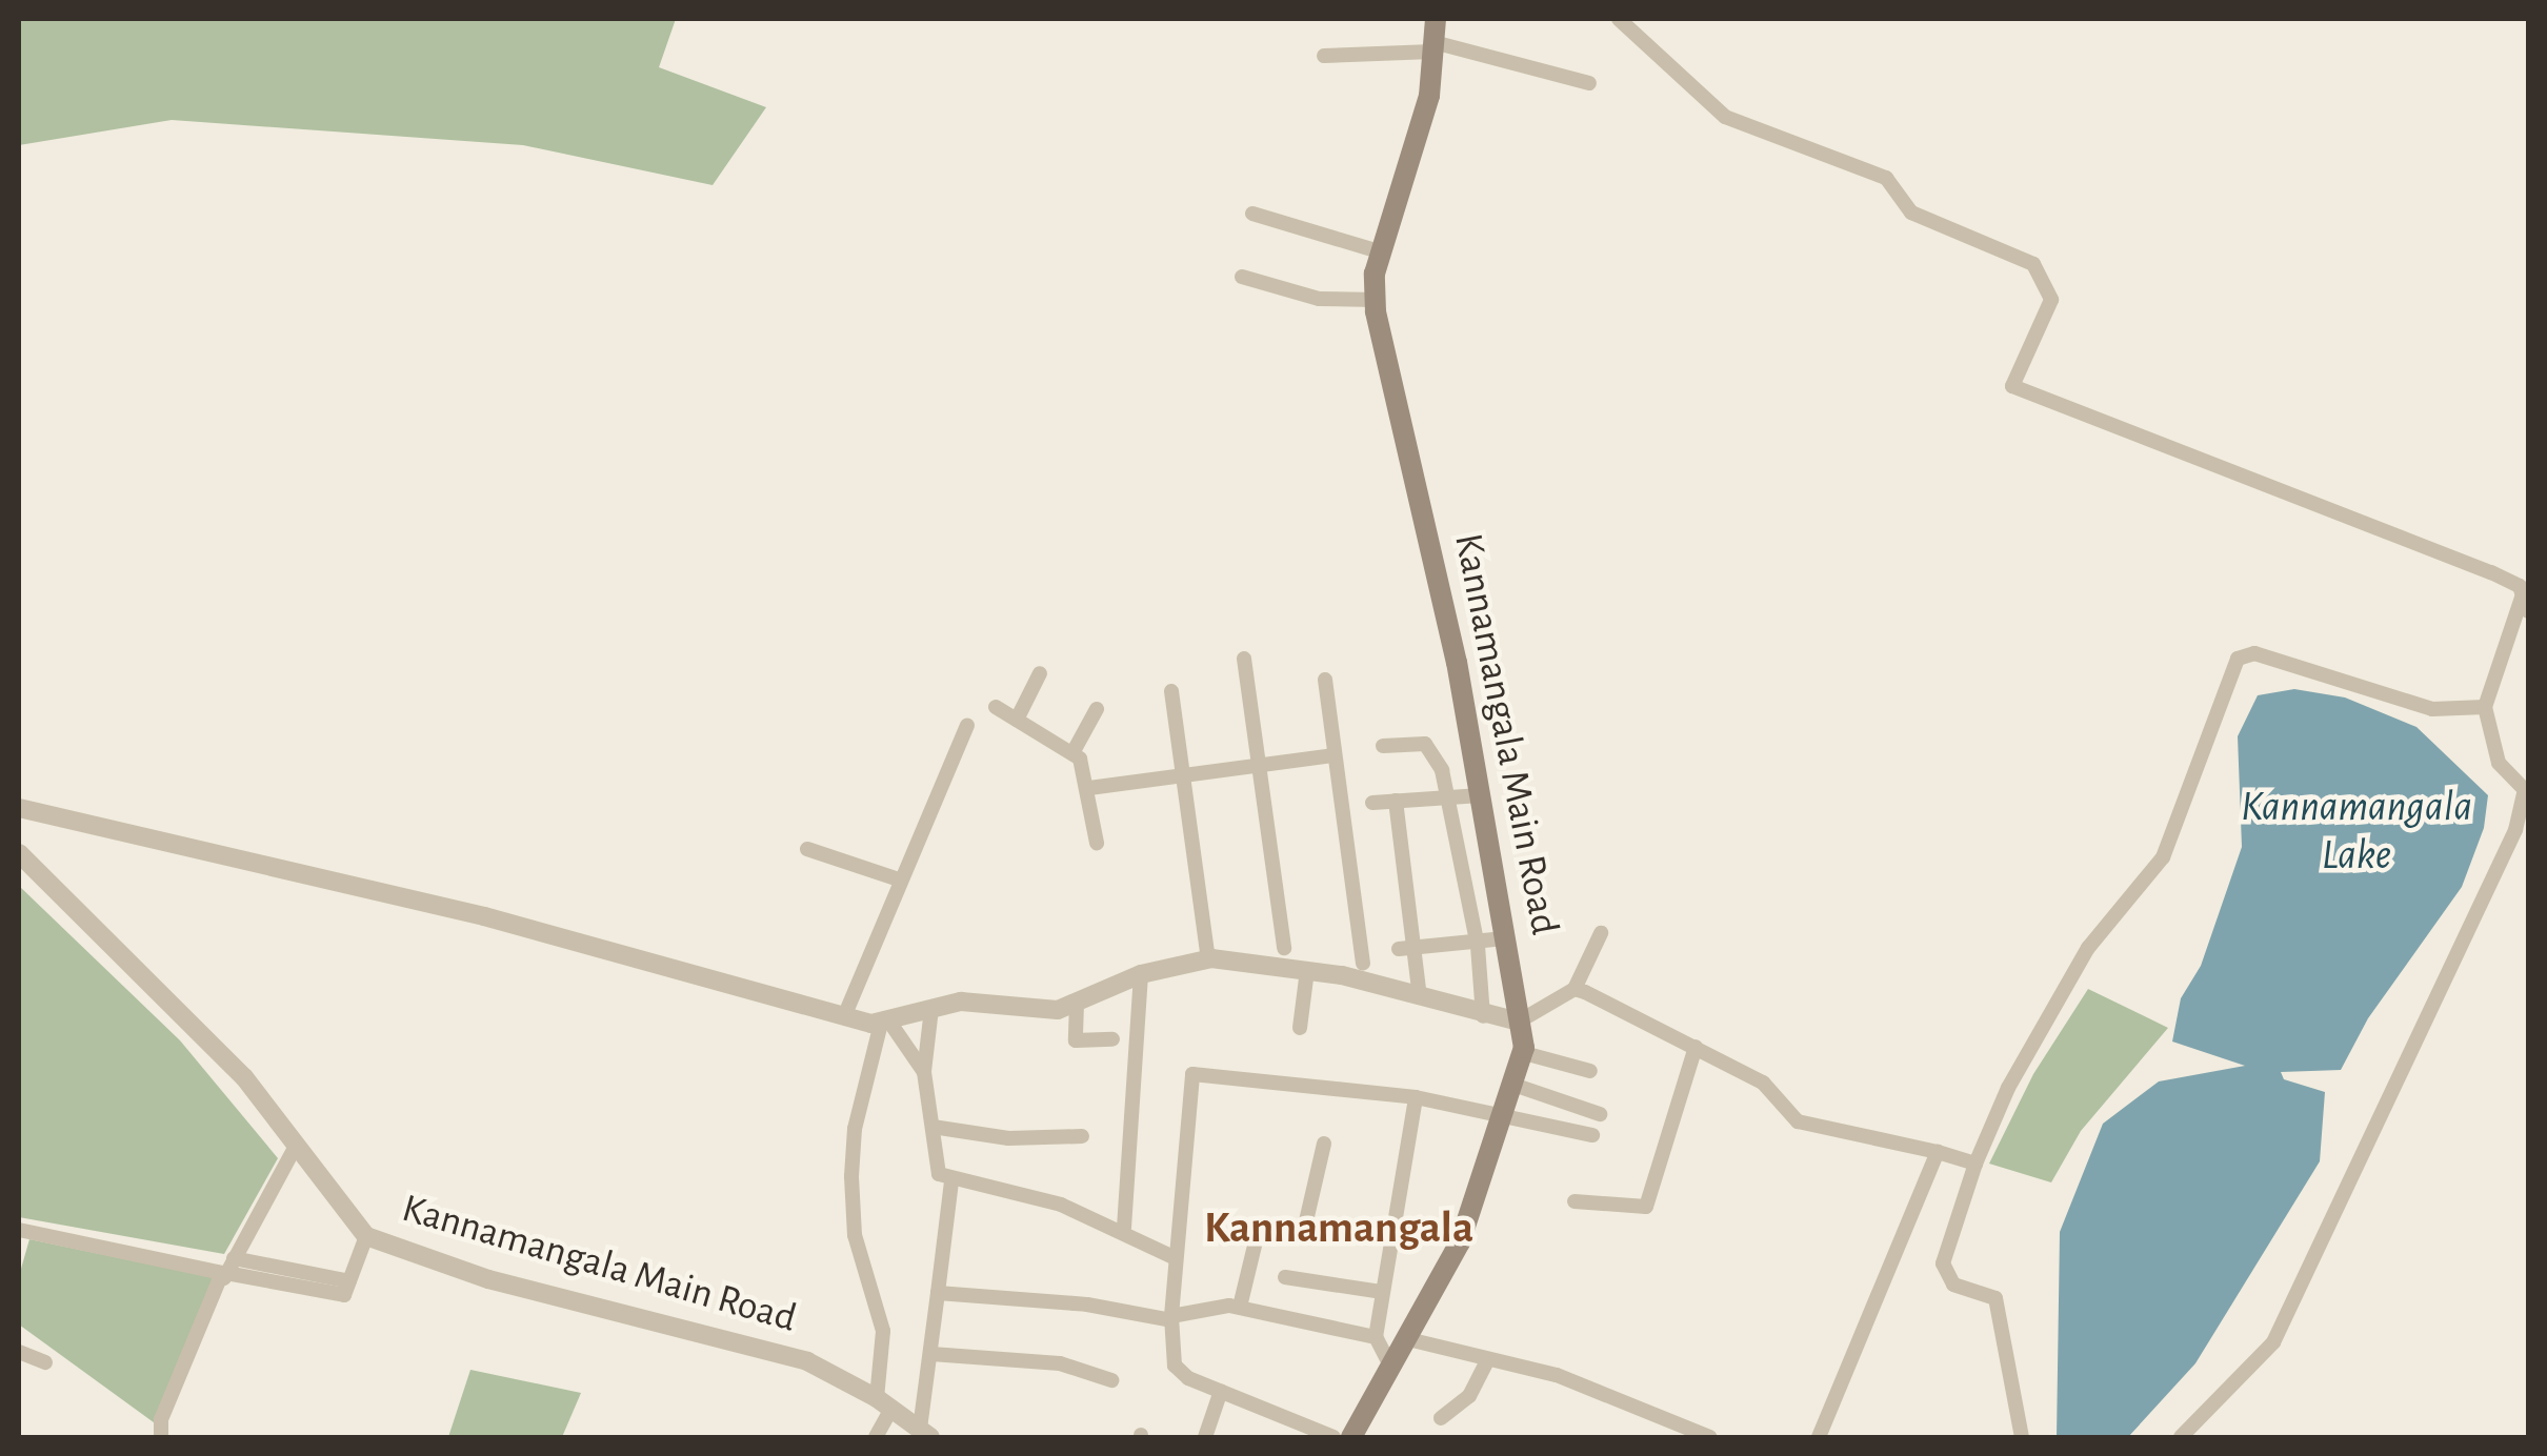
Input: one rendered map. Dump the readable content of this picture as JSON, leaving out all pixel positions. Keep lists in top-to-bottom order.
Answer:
{
  "streets": {
    "main road": ["Kannamangala Main Road"]
  },
  "districts": ["Kannamangala"],
  "water": ["Kannamangala Lake"]
}
